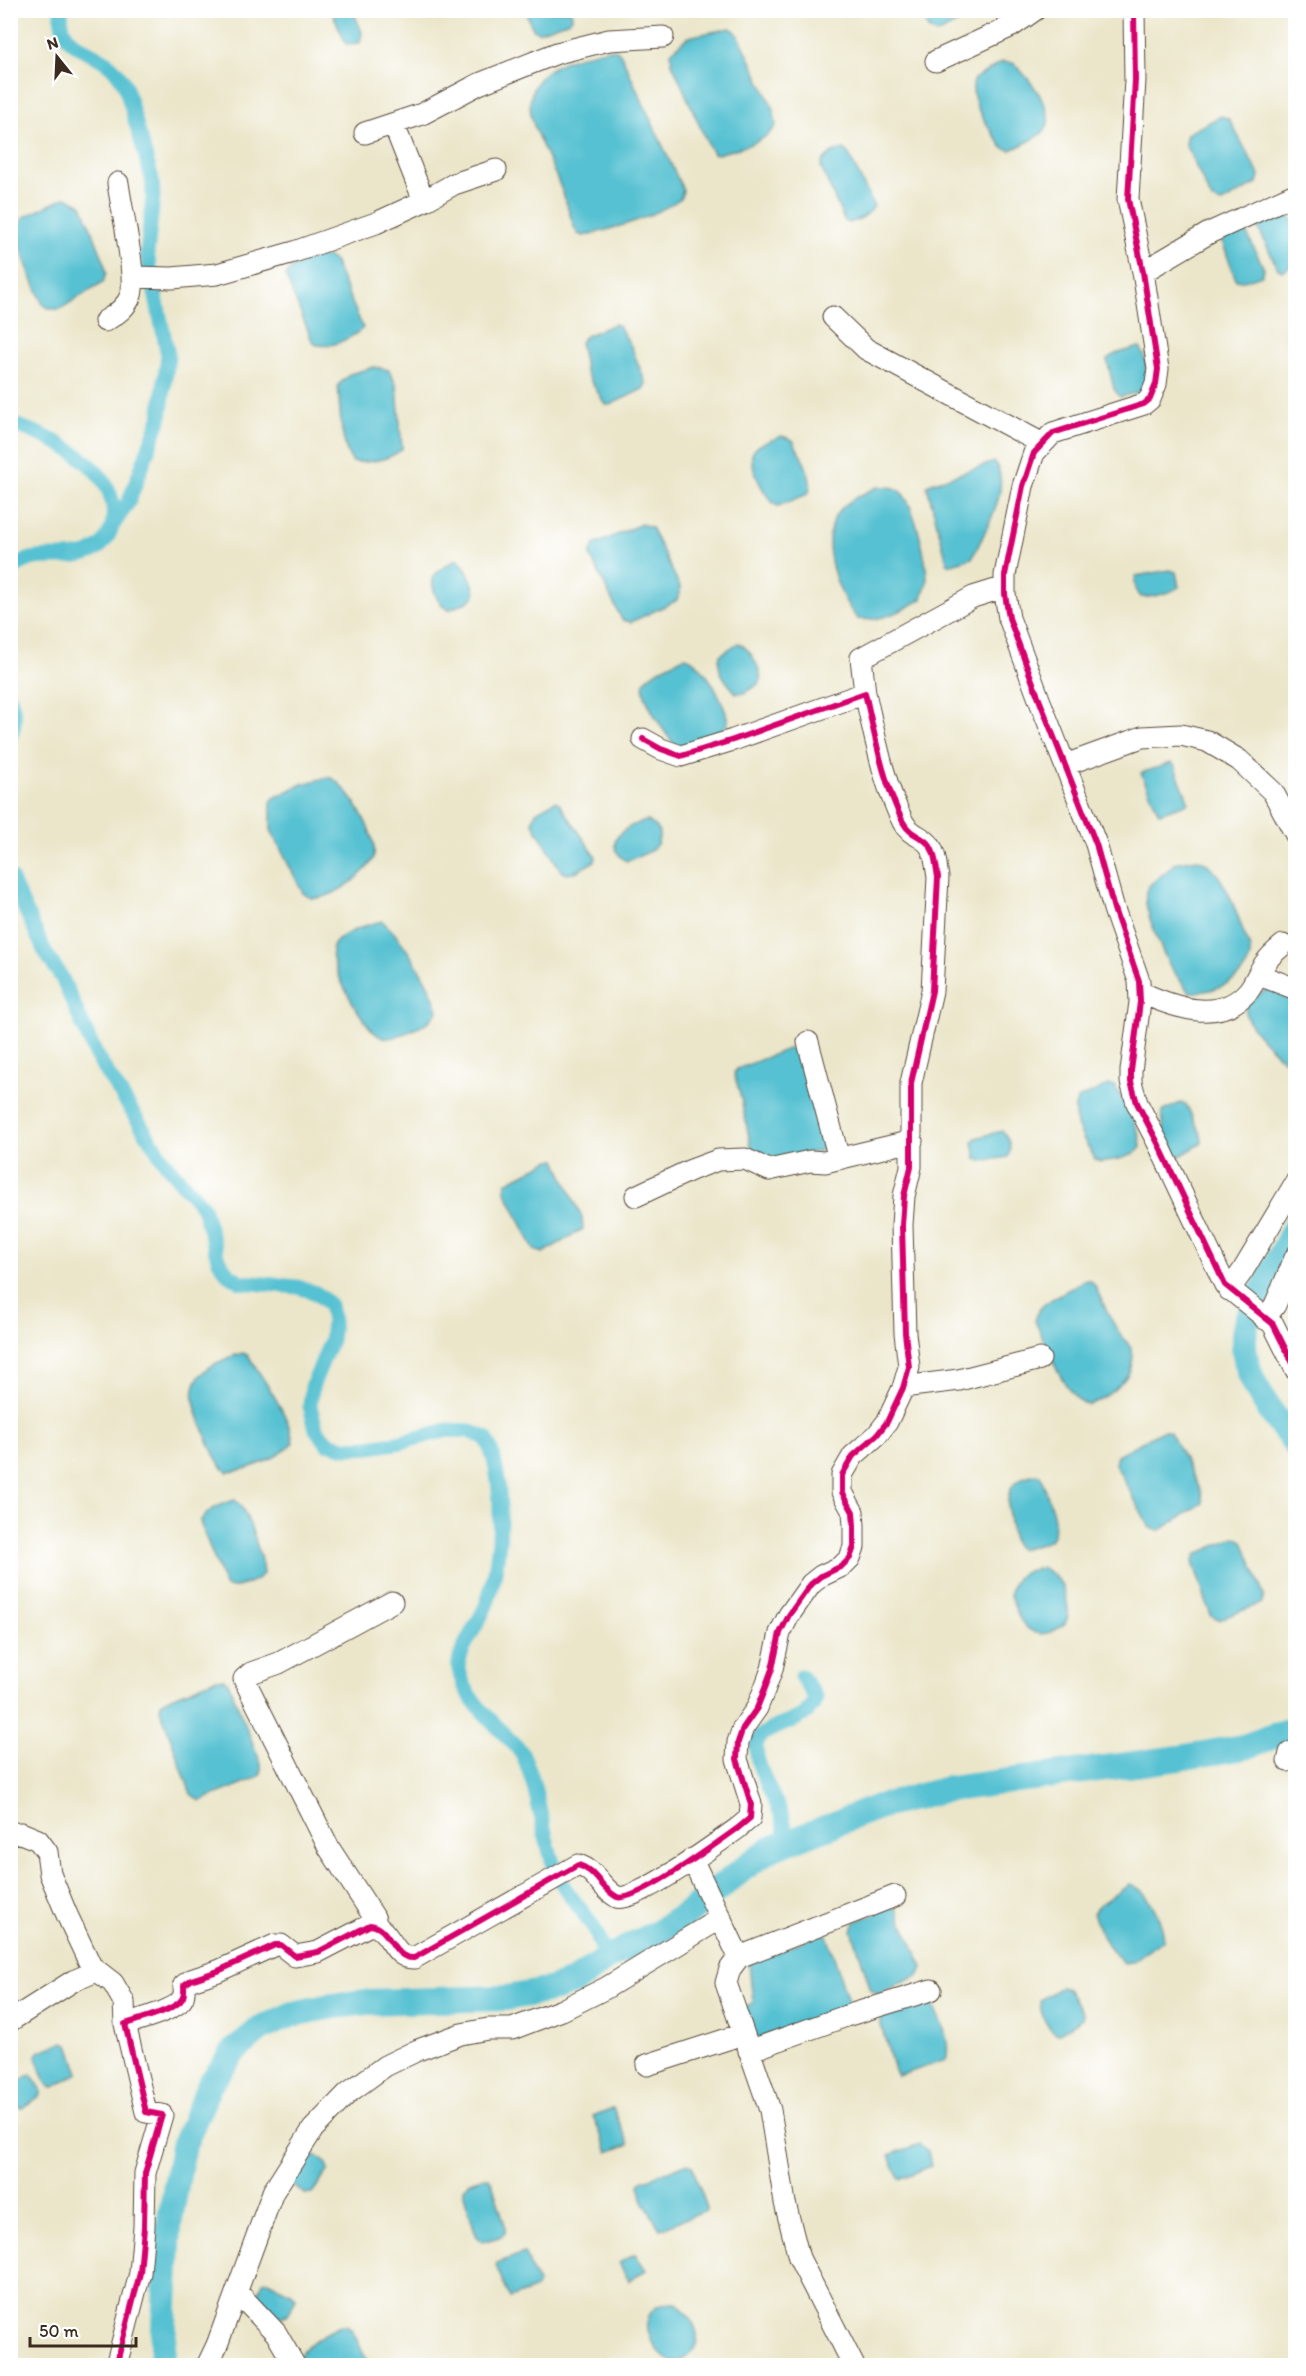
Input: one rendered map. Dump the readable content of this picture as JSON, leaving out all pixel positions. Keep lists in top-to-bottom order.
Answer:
{
  "scale_bar": "50 m",
  "north": "top"
}
